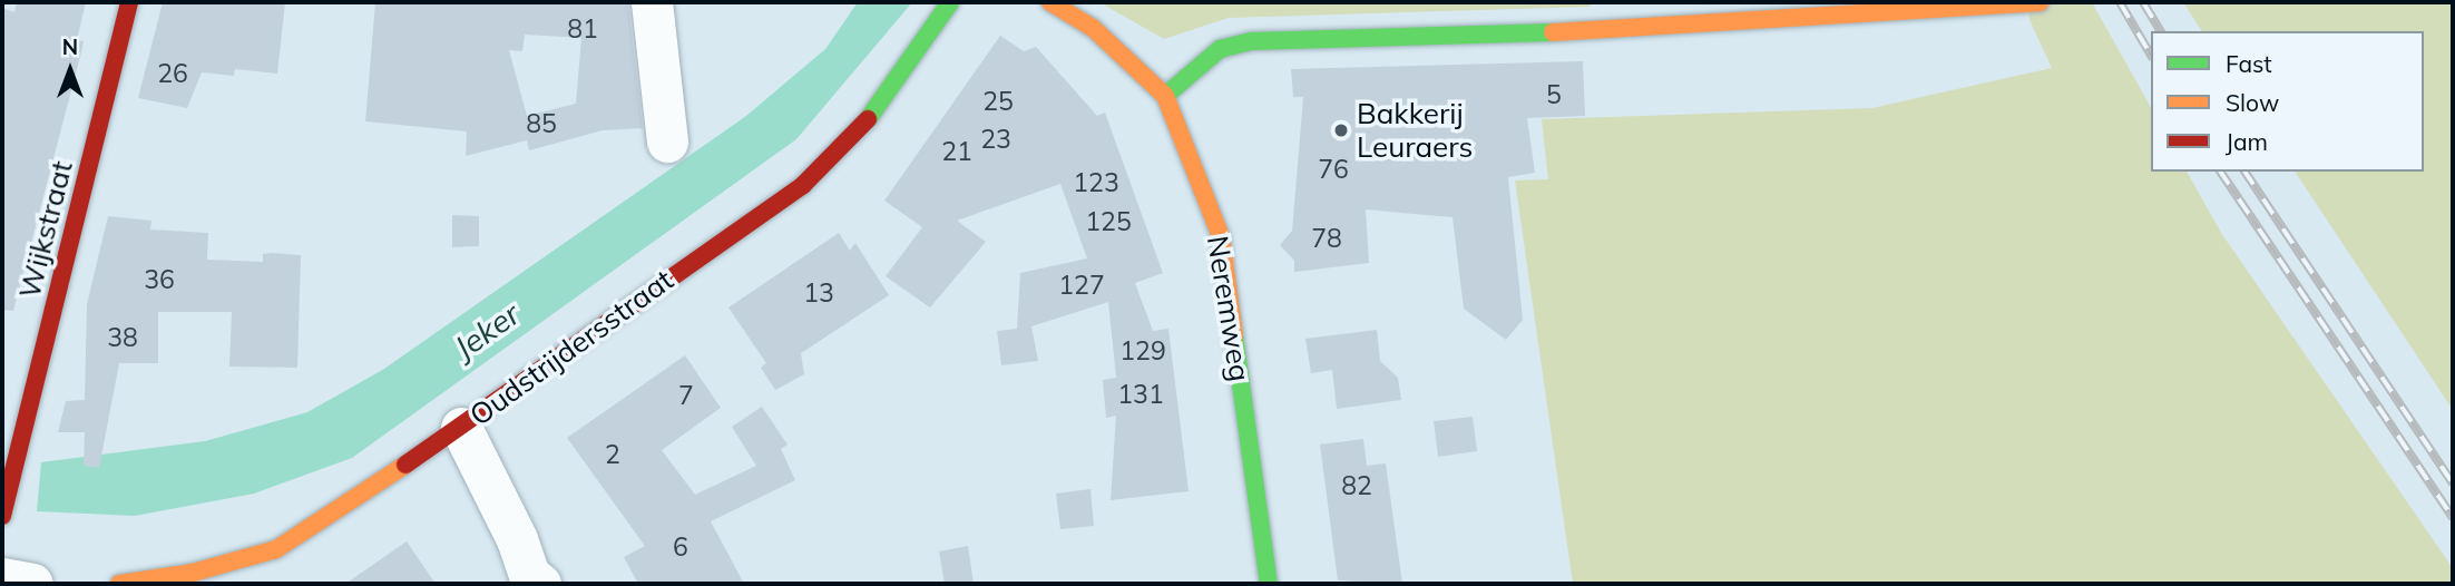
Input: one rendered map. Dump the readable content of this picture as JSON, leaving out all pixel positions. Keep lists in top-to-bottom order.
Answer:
{
  "streets": {
    "street": ["Wijkstraat", "Neremweg", "Oudstrijdersstraat"]
  },
  "water": ["Jeker"],
  "places": ["Bakkerij Leuraers"],
  "house_numbers": [
    "81",
    "26",
    "5",
    "25",
    "85",
    "23",
    "21",
    "76",
    "123",
    "125",
    "78",
    "36",
    "127",
    "13",
    "38",
    "129",
    "131",
    "7",
    "2",
    "82",
    "6"
  ],
  "legend": ["Fast", "Slow", "Jam"],
  "north": "top"
}
